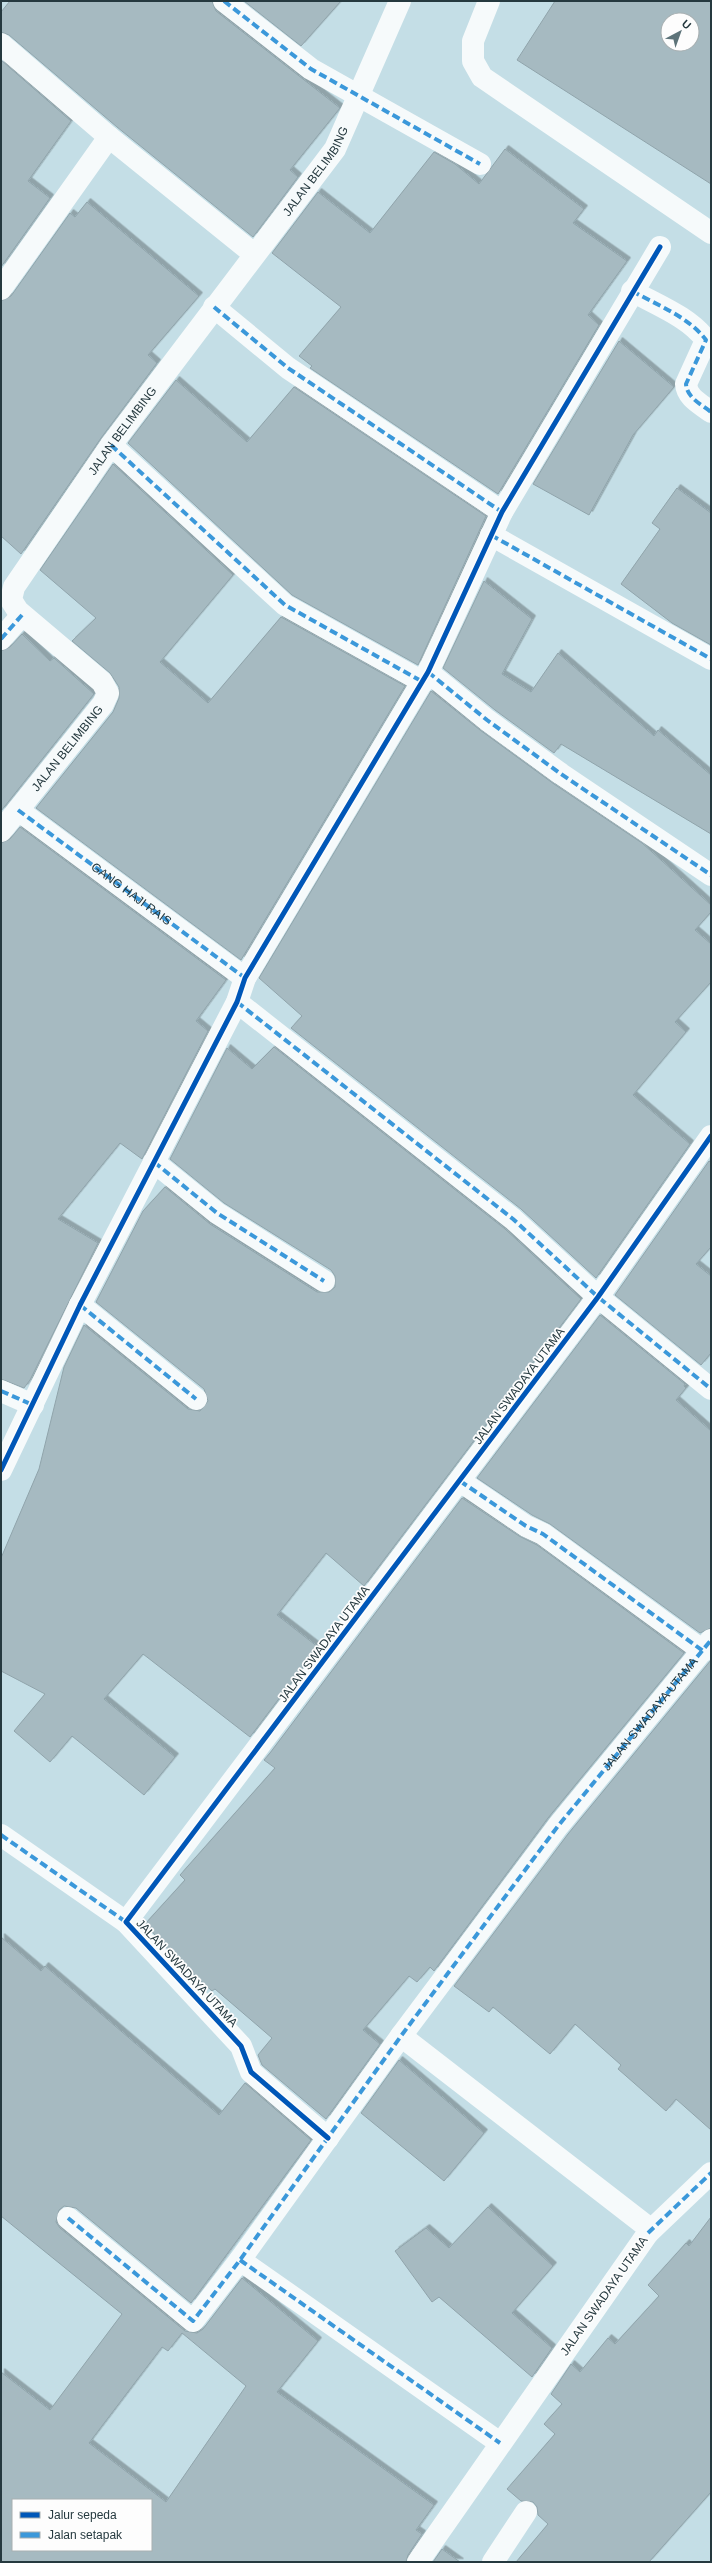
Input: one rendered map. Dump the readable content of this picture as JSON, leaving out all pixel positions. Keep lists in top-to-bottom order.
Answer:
{
  "streets": {
    "street": ["JALAN BELIMBING", "GANG HAJI RAIS", "JALAN SWADAYA UTAMA"]
  },
  "crossings": [
    ["JALAN BELIMBING", "GANG HAJI RAIS"]
  ],
  "legend": ["Jalur sepeda", "Jalan setapak"],
  "north": "top right"
}
